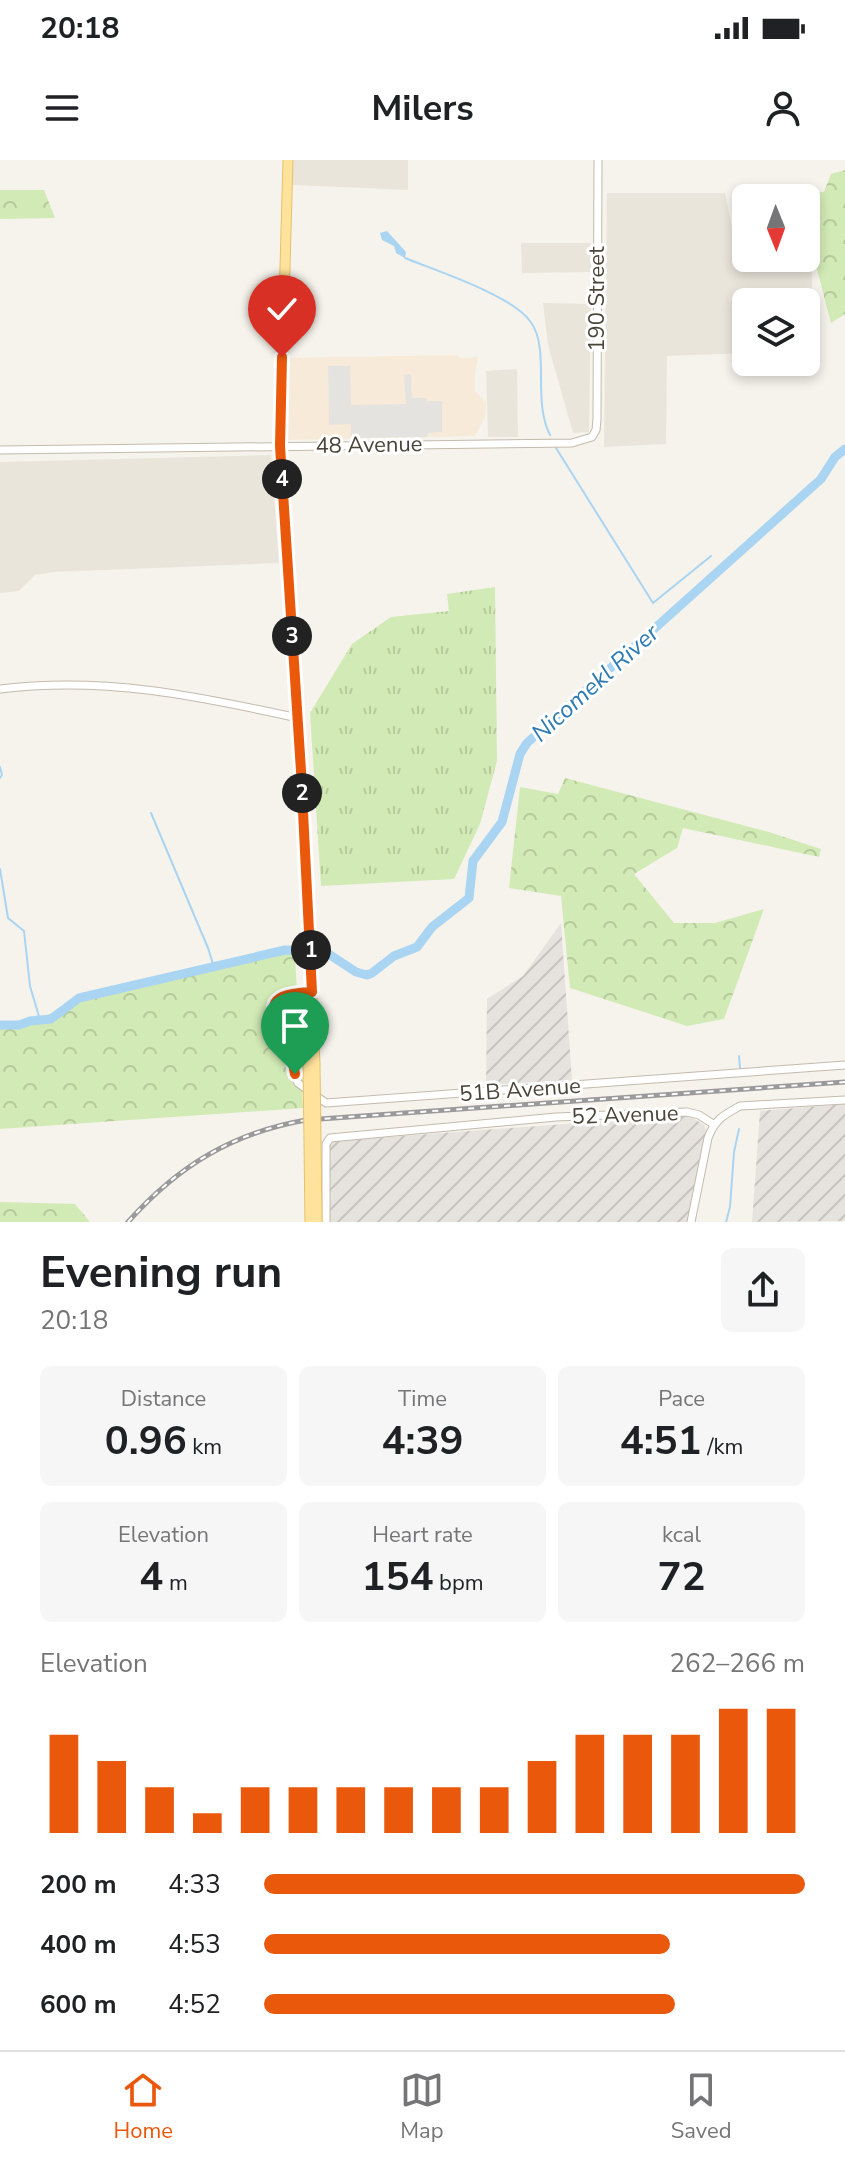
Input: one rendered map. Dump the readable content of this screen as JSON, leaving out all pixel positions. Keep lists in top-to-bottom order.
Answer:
{
  "streets": {
    "street": [
      "190 Street",
      "48 Avenue",
      "51B Avenue",
      "52 Avenue"
    ]
  },
  "crossings": [
    ["190 Street", "48 Avenue"]
  ],
  "water": ["Nicomekl River"],
  "north": "bottom",
  "page": {
    "status": "20:18",
    "header": "Milers",
    "pins": [
      "4",
      "3",
      "2",
      "1"
    ],
    "heading": ["Evening run", "20:18"],
    "stats": [
      ["Distance", "0.96 km"],
      ["Time", "4:39"],
      ["Pace", "4:51 /km"],
      ["Elevation", "4 m"],
      ["Heart rate", "154 bpm"],
      ["kcal", "72"]
    ],
    "chart": ["Elevation", "262–266 m"],
    "list": [
      {
        "name": "200 m",
        "note": "4:33"
      },
      {
        "name": "400 m",
        "note": "4:53"
      },
      {
        "name": "600 m",
        "note": "4:52"
      }
    ],
    "tabs": ["Home", "Map", "Saved"]
  }
}
